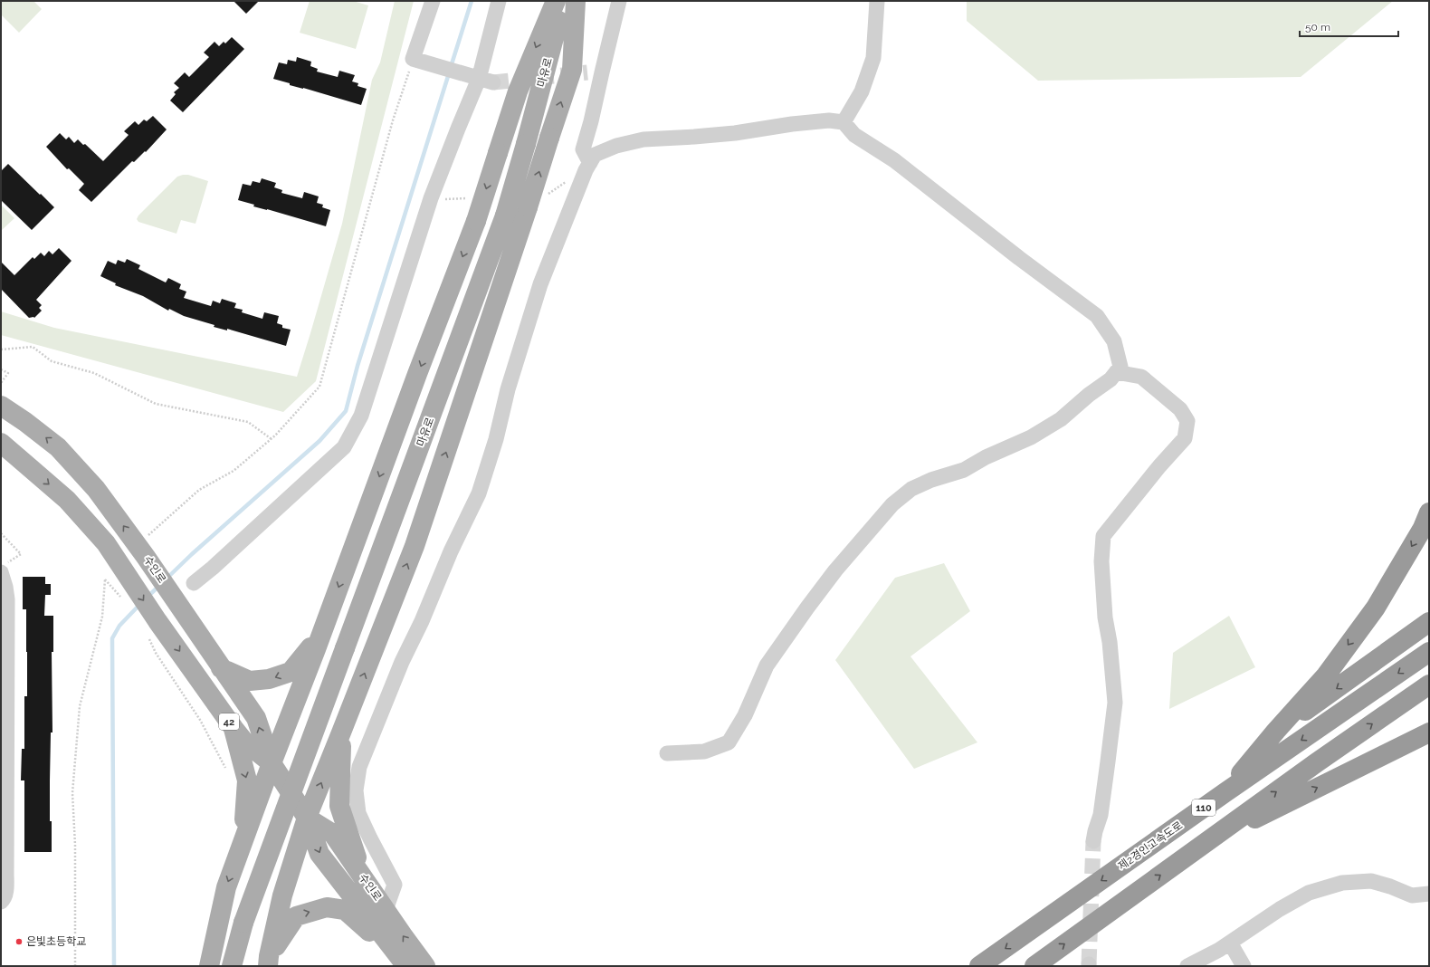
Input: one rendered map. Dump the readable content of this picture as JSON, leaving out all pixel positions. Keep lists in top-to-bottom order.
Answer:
{
  "streets": {
    "highway": ["110", "제2경인고속도로"],
    "main road": ["마유로", "수인로", "42"]
  },
  "places": ["은빛초등학교"],
  "scale_bar": "50 m"
}
